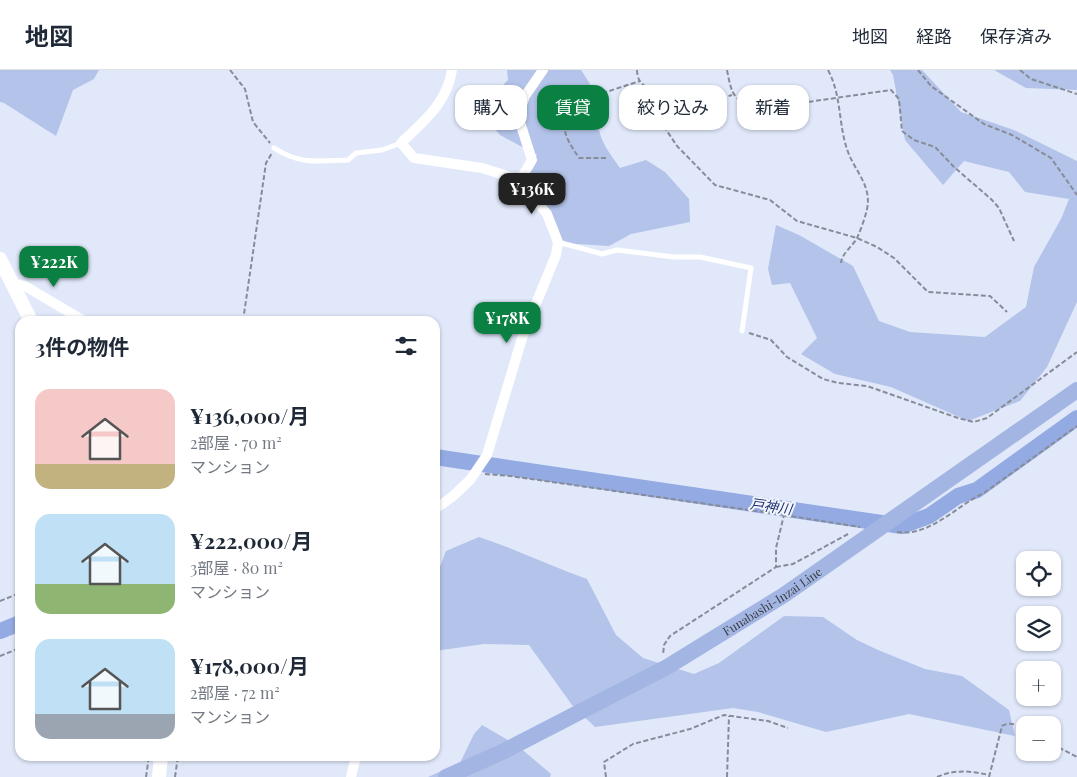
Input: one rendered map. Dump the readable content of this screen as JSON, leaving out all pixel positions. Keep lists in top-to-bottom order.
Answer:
{
  "streets": {
    "main road": ["Funabashi-Inzai Line"]
  },
  "water": ["戸神川"],
  "page": {
    "header": "地図",
    "nav": ["地図", "経路", "保存済み"],
    "chip": [
      "購入",
      "賃貸",
      "絞り込み",
      "新着"
    ],
    "price": ["¥136K", "¥222K", "¥178K"],
    "heading": "3件の物件",
    "list": [
      {
        "name": "¥136,000/月",
        "note": "2部屋 · 70 m² · マンション"
      },
      {
        "name": "¥222,000/月",
        "note": "3部屋 · 80 m² · マンション"
      },
      {
        "name": "¥178,000/月",
        "note": "2部屋 · 72 m² · マンション"
      }
    ],
    "map_buttons": ["+", "−"]
  }
}
